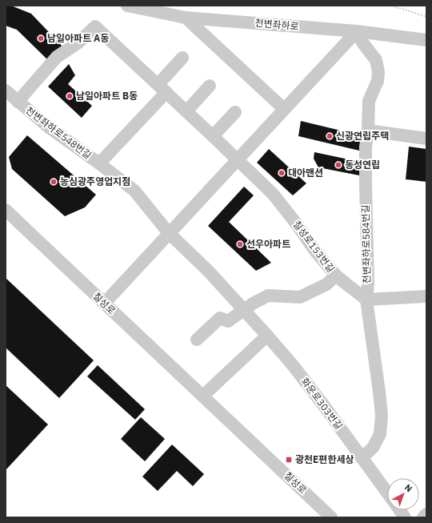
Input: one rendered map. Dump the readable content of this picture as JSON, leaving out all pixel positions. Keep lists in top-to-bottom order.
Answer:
{
  "streets": {
    "street": [
      "천변좌하로",
      "천변좌하로548번길",
      "천변좌하로584번길",
      "칠성로153번길",
      "칠성로",
      "화운로303번길"
    ]
  },
  "crossings": [
    ["천변좌하로", "천변좌하로584번길"],
    ["천변좌하로548번길", "칠성로153번길"],
    ["천변좌하로548번길", "화운로303번길"],
    ["천변좌하로584번길", "칠성로153번길"],
    ["천변좌하로584번길", "화운로303번길"]
  ],
  "places": {
    "other": [
      "남일아파트 A동",
      "남일아파트 B동",
      "신광연립주택",
      "동성연립",
      "대아맨션",
      "농심광주영업지점",
      "선우아파트"
    ],
    "transit": ["광천E편한세상"]
  },
  "north": "top right"
}
